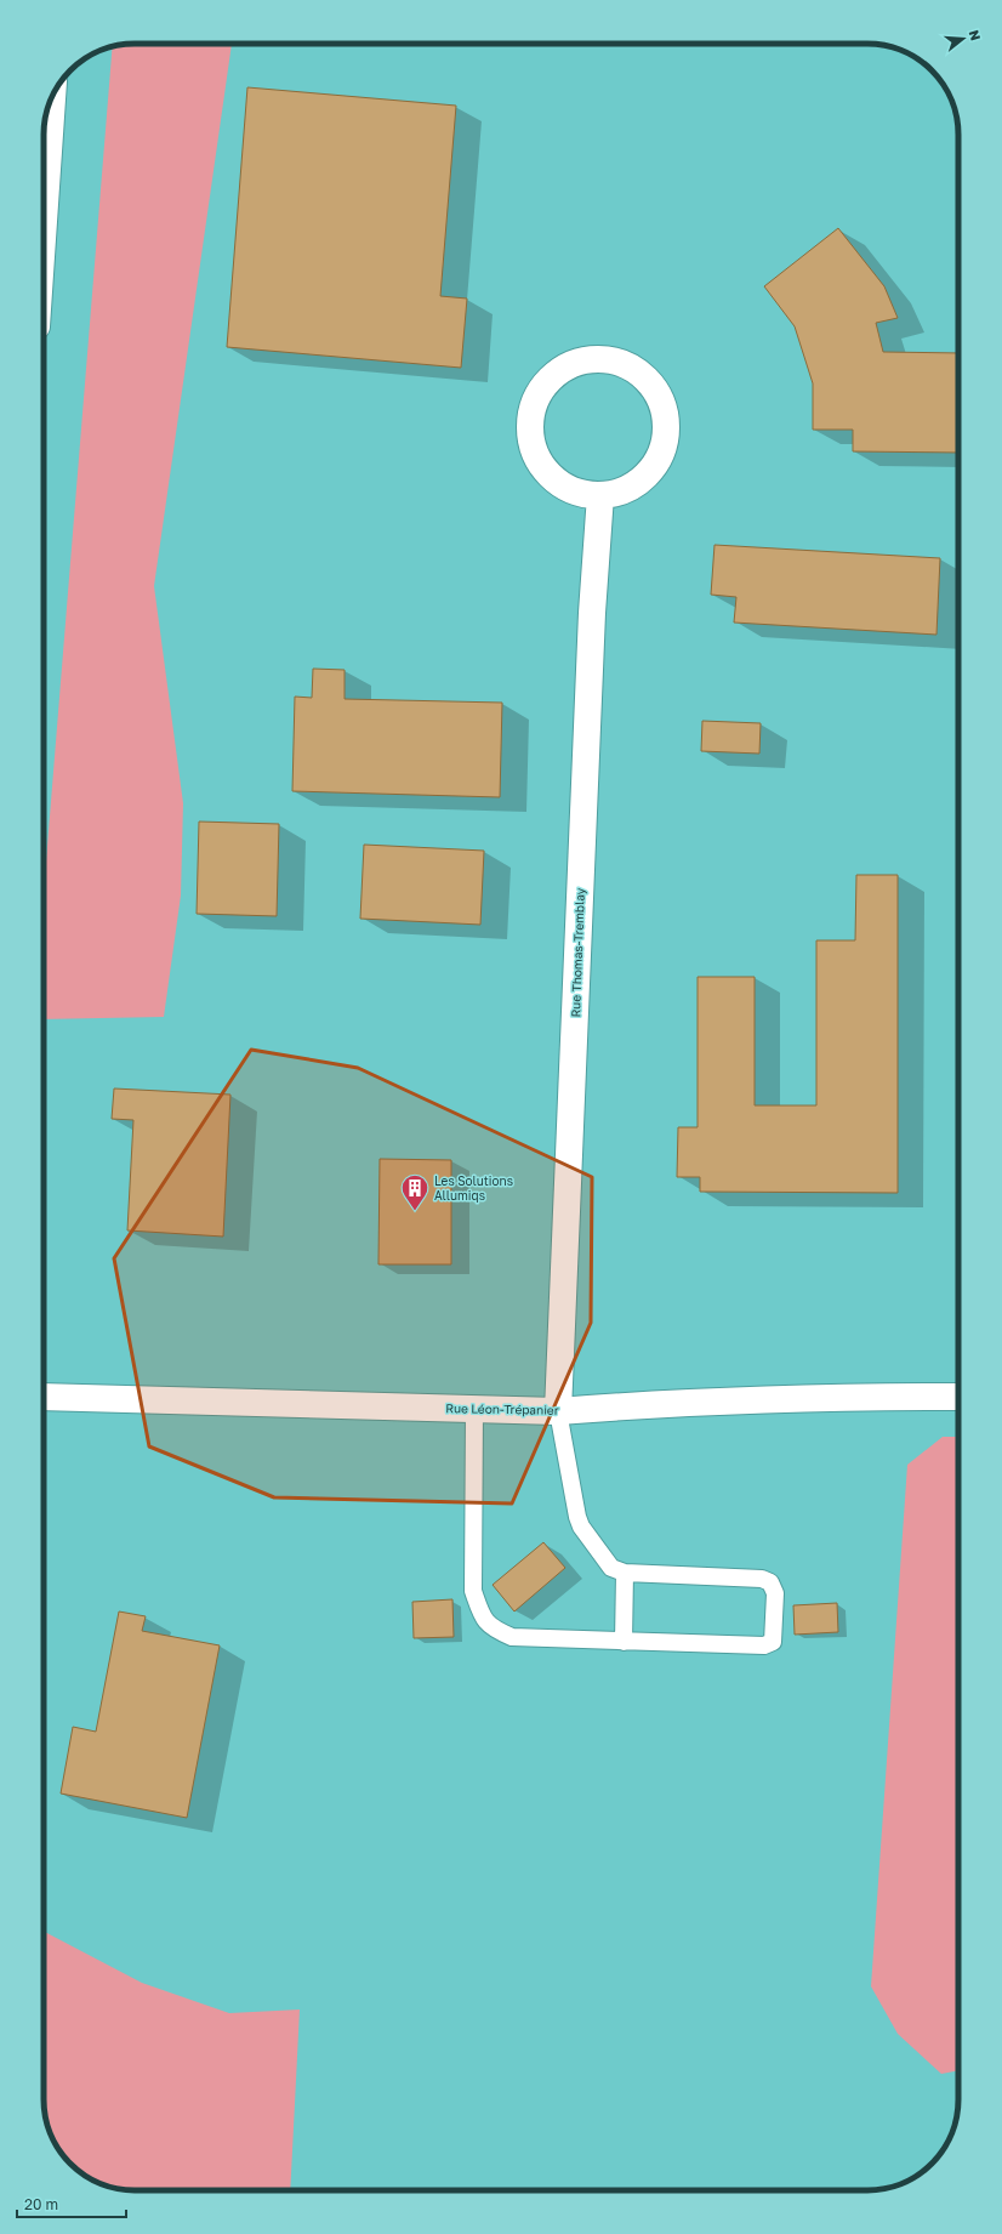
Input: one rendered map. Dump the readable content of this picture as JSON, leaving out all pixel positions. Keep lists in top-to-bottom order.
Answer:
{
  "streets": {
    "street": ["Rue Thomas-Tremblay", "Rue Léon-Trépanier"]
  },
  "crossings": [
    ["Rue Thomas-Tremblay", "Rue Léon-Trépanier"]
  ],
  "places": {
    "building": ["Les Solutions Allumiqs"]
  },
  "scale_bar": "20 m",
  "north": "right"
}
